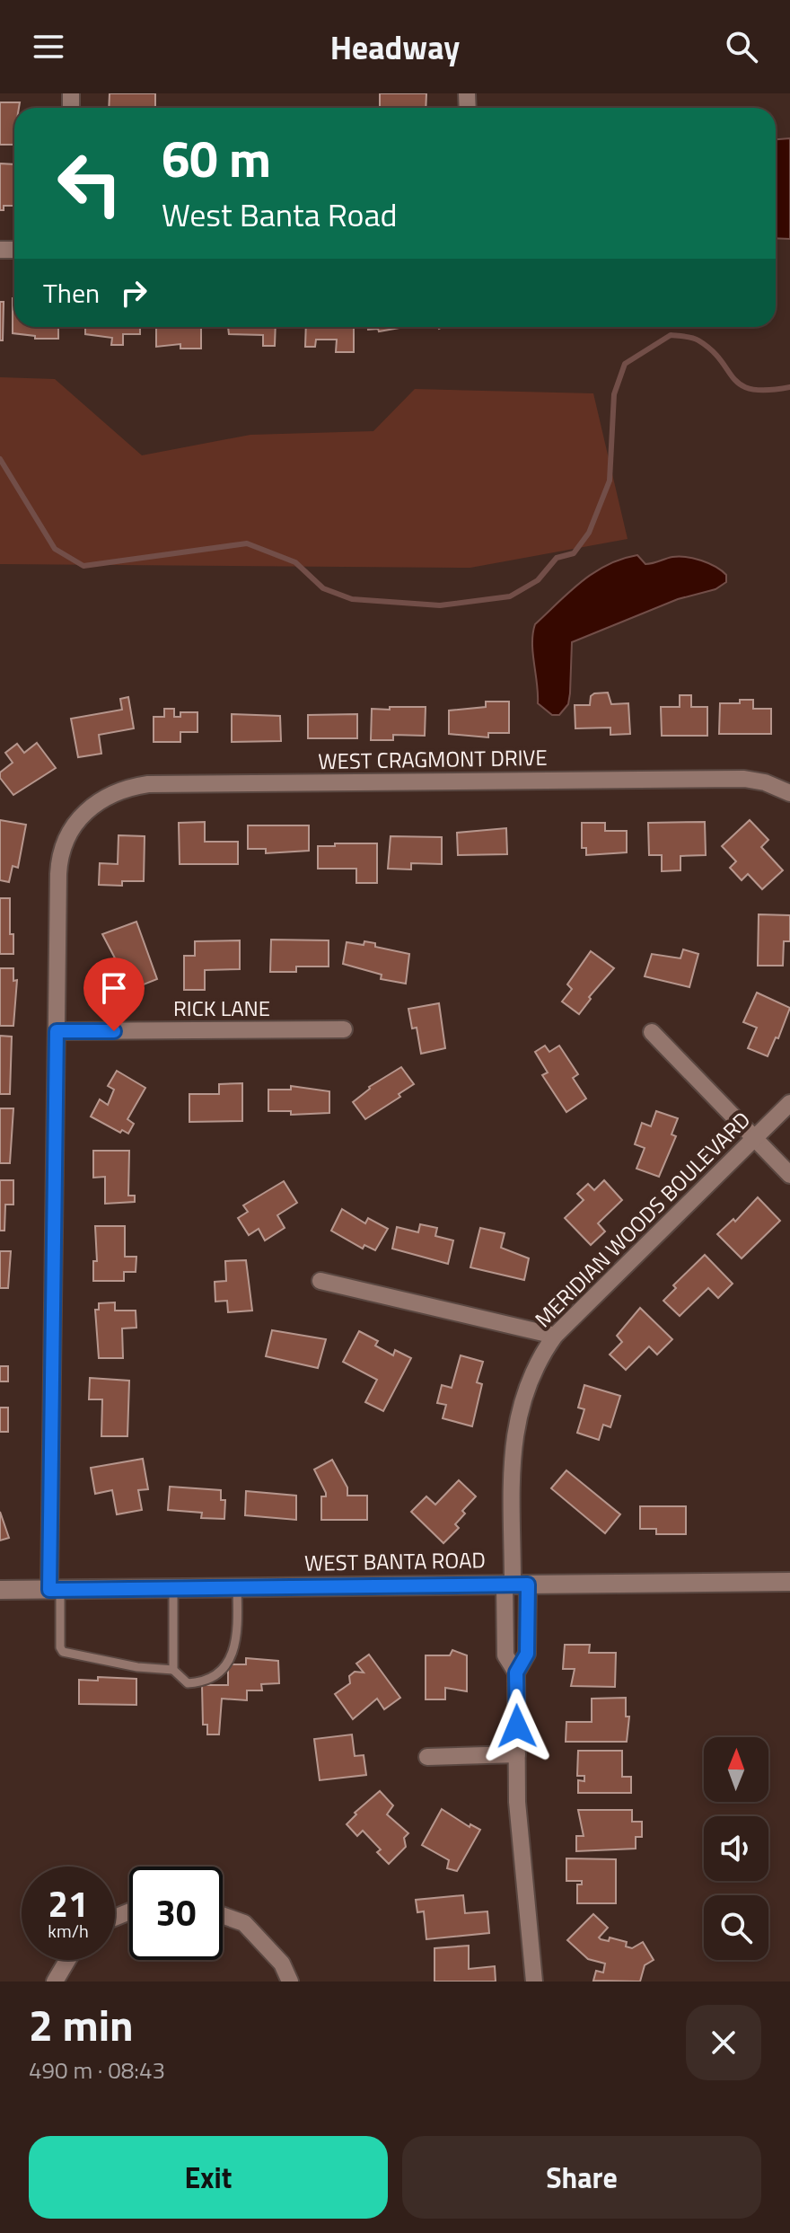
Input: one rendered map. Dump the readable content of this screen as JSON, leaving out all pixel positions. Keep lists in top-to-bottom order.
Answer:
{
  "streets": {
    "street": [
      "WEST CRAGMONT DRIVE",
      "RICK LANE",
      "MERIDIAN WOODS BOULEVARD",
      "WEST BANTA ROAD"
    ]
  },
  "crossings": [
    ["WEST CRAGMONT DRIVE", "RICK LANE"],
    ["MERIDIAN WOODS BOULEVARD", "WEST BANTA ROAD"]
  ],
  "north": "top",
  "page": {
    "header": "Headway",
    "turn": ["60 m", "West Banta Road"],
    "then": "Then",
    "speed": "21 km/h",
    "limit": "30",
    "heading": ["2 min", "490 m · 08:43"],
    "buttons": ["Exit", "Share"]
  }
}
